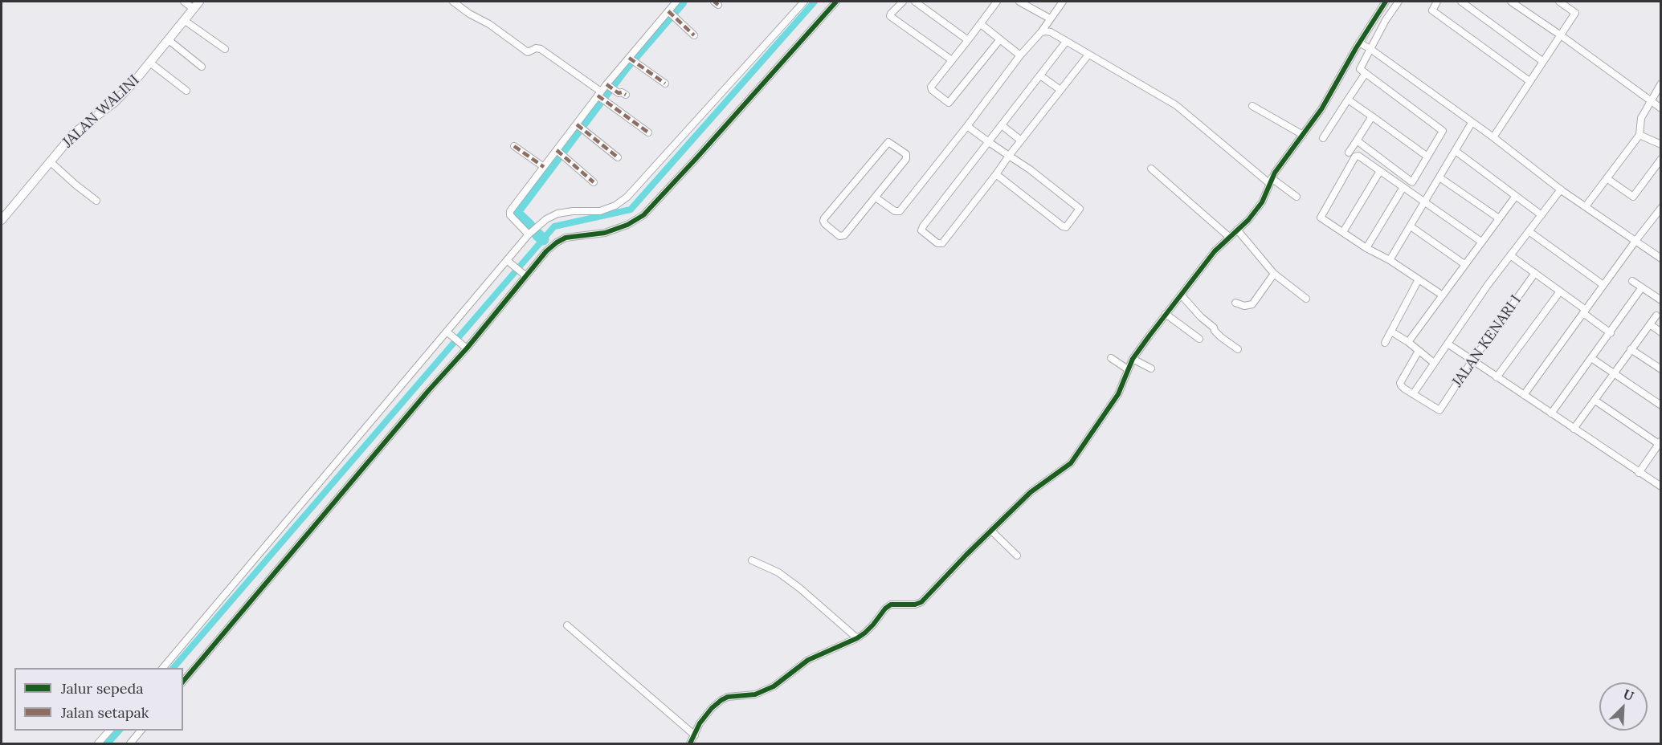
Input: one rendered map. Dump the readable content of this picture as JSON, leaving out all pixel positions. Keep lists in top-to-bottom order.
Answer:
{
  "streets": {
    "street": ["JALAN WALINI", "JALAN KENARI I"]
  },
  "legend": ["Jalur sepeda", "Jalan setapak"],
  "north": "top right"
}
